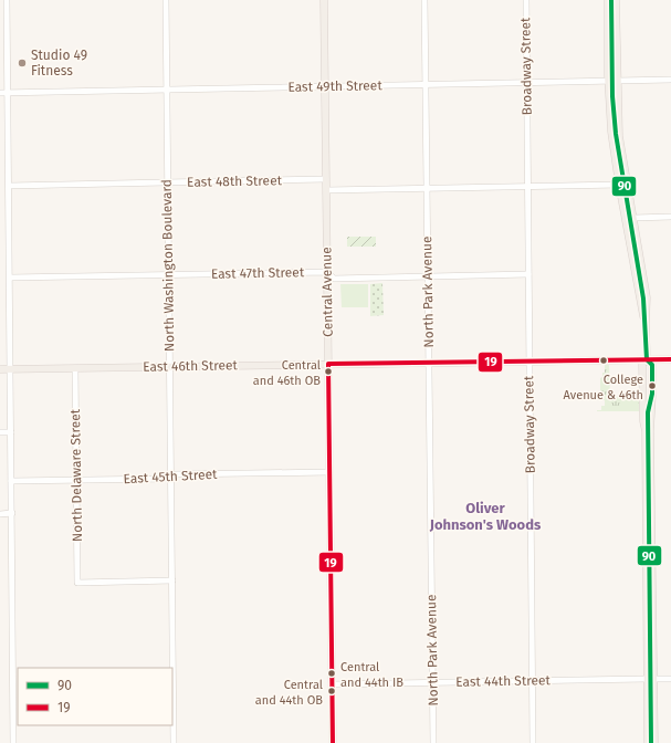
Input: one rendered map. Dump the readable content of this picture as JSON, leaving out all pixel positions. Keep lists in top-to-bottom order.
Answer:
{
  "streets": {
    "main road": ["Central Avenue", "East 46th Street"],
    "street": [
      "Broadway Street",
      "East 49th Street",
      "East 48th Street",
      "North Washington Boulevard",
      "East 47th Street",
      "North Park Avenue",
      "North Delaware Street",
      "East 45th Street",
      "East 44th Street"
    ]
  },
  "crossings": [
    ["Broadway Street", "East 49th Street"],
    ["Broadway Street", "East 47th Street"],
    ["Broadway Street", "East 46th Street"],
    ["Broadway Street", "East 44th Street"],
    ["East 49th Street", "North Washington Boulevard"],
    ["East 49th Street", "Central Avenue"],
    ["East 49th Street", "North Park Avenue"],
    ["East 48th Street", "North Washington Boulevard"],
    ["East 48th Street", "Central Avenue"],
    ["North Washington Boulevard", "East 47th Street"],
    ["North Washington Boulevard", "East 46th Street"],
    ["North Washington Boulevard", "North Delaware Street"],
    ["North Washington Boulevard", "East 45th Street"],
    ["East 47th Street", "Central Avenue"],
    ["East 47th Street", "North Park Avenue"],
    ["Central Avenue", "East 46th Street"],
    ["Central Avenue", "East 45th Street"],
    ["Central Avenue", "East 44th Street"],
    ["North Park Avenue", "East 46th Street"],
    ["North Park Avenue", "East 44th Street"],
    ["East 46th Street", "North Delaware Street"],
    ["North Delaware Street", "East 45th Street"]
  ],
  "districts": ["Oliver Johnson's Woods"],
  "places": [
    "Studio 49 Fitness",
    "Central and 46th OB",
    "College Avenue & 46th",
    "Central and 44th IB",
    "Central and 44th OB"
  ],
  "lines": ["transit line 90", "transit line 19"],
  "legend": ["90", "19"]
}
